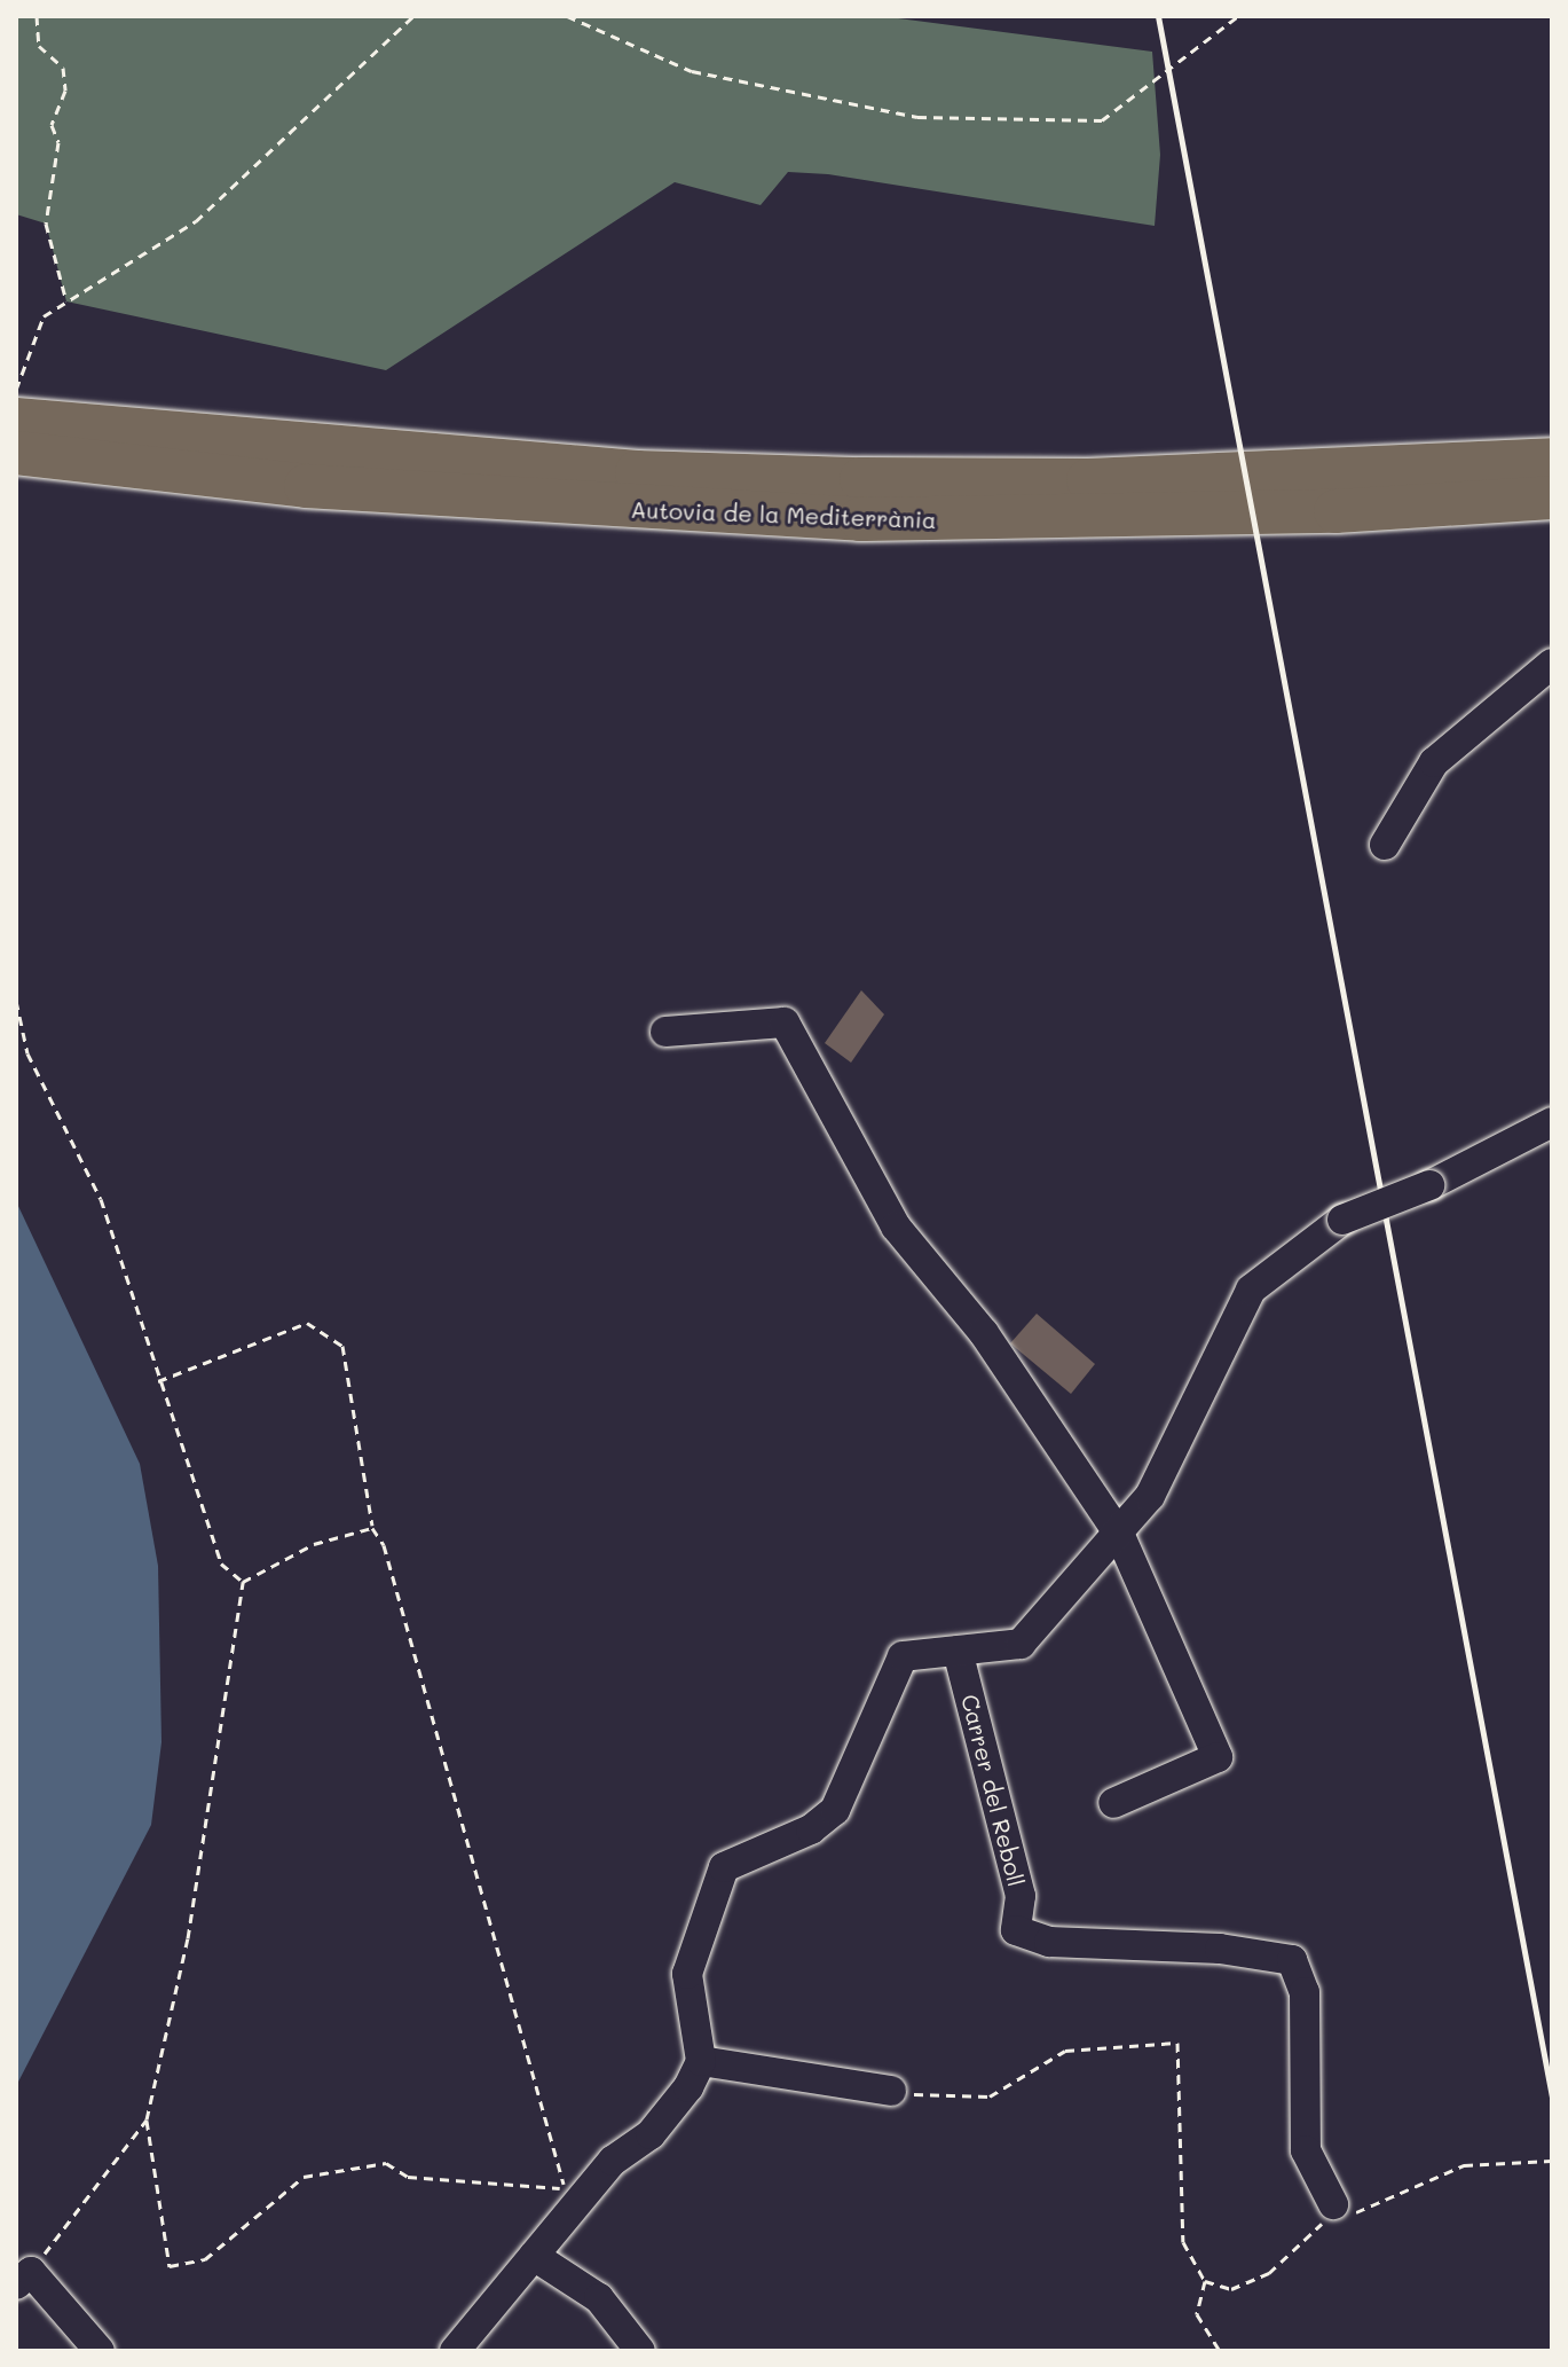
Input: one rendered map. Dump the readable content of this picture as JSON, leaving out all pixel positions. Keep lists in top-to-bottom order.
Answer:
{
  "streets": {
    "highway": ["Autovia de la Mediterrània"],
    "street": ["Carrer del Reboll"]
  }
}
